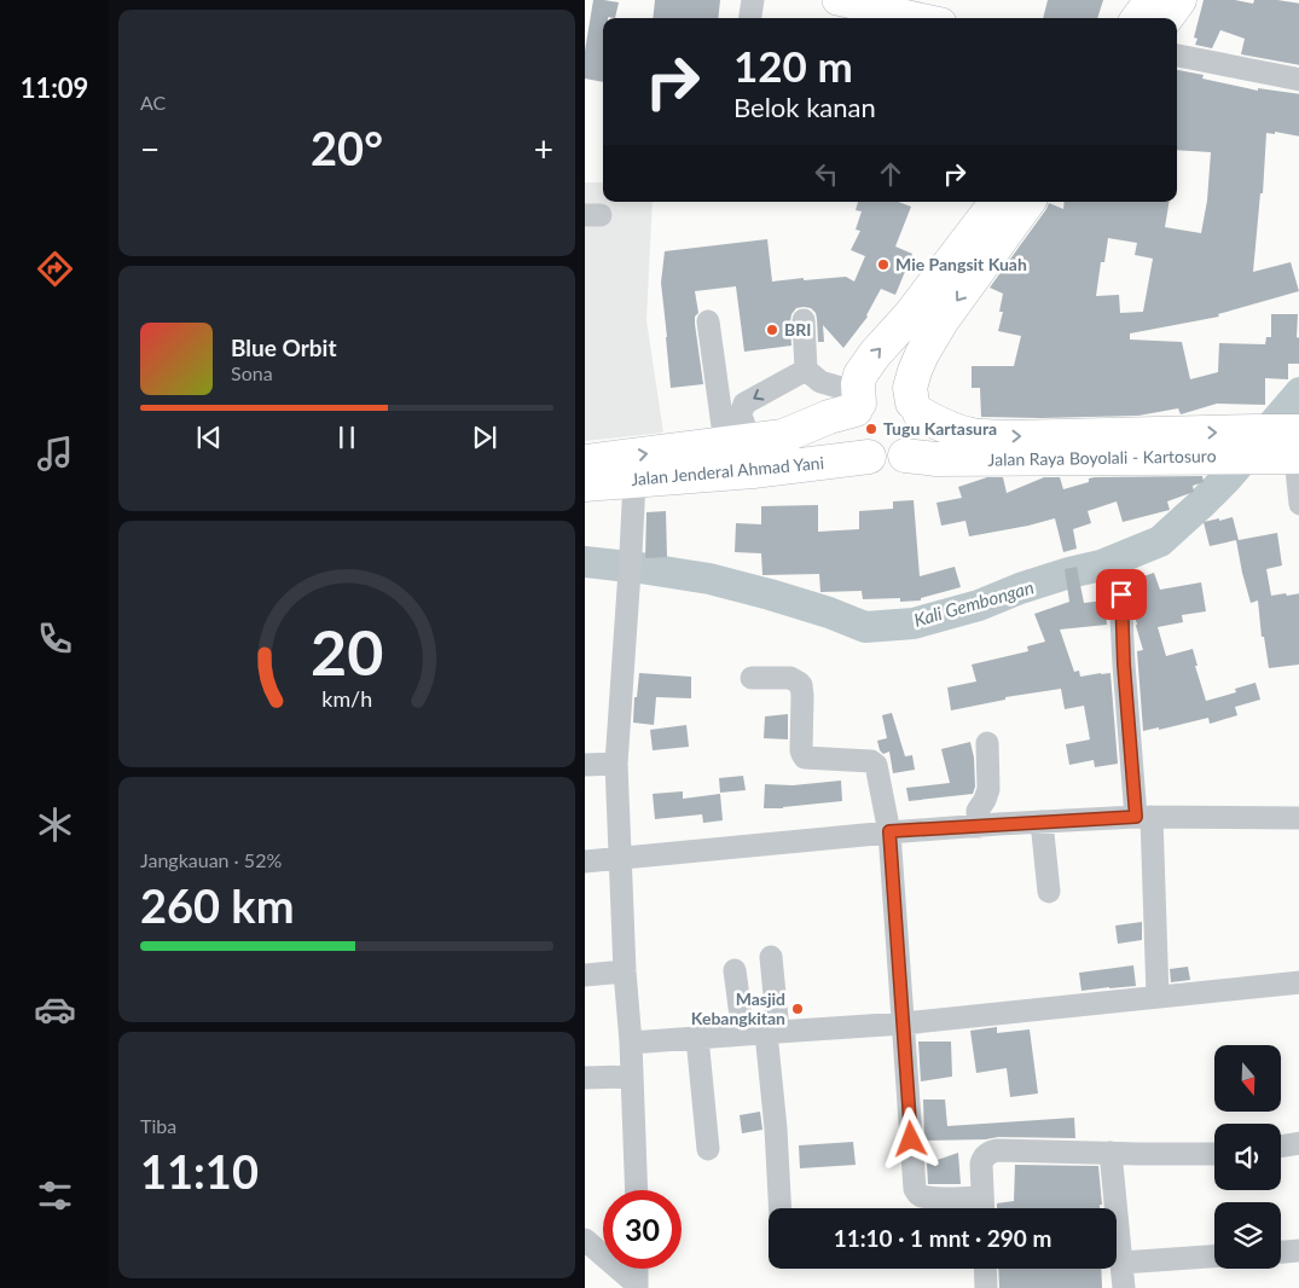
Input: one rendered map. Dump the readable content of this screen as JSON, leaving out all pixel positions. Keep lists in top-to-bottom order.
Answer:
{
  "streets": {
    "highway": ["Jalan Raya Boyolali - Kartosuro", "Jalan Jenderal Ahmad Yani"]
  },
  "crossings": [
    ["Jalan Raya Boyolali - Kartosuro", "Jalan Jenderal Ahmad Yani"]
  ],
  "water": ["Kali Gembongan"],
  "places": [
    "Mie Pangsit Kuah",
    "BRI",
    "Tugu Kartasura",
    "Masjid Kebangkitan"
  ],
  "north": "bottom",
  "page": {
    "tabs": "11:09",
    "tile": [
      "AC",
      ["Jangkauan · 52%", "260 km"],
      ["Tiba", "11:10"]
    ],
    "turn": ["120 m", "Belok kanan"],
    "heat": ["−", "20°", "+"],
    "song": ["Blue Orbit", "Sona"],
    "limit": "30",
    "trip": "11:10 · 1 mnt · 290 m",
    "gauge": ["20", "km/h"]
  }
}
